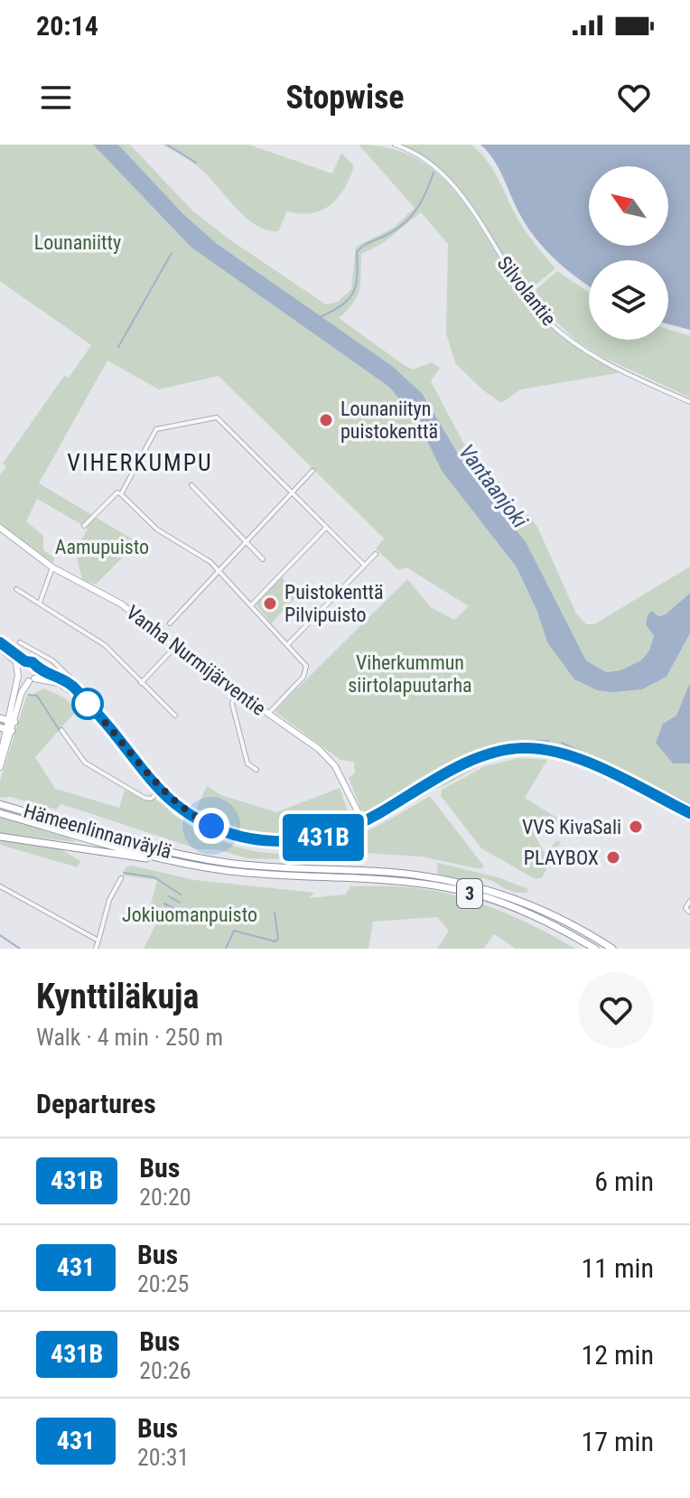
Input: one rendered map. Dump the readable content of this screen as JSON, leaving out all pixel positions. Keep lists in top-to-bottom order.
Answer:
{
  "streets": {
    "highway": ["Hämeenlinnanväylä", "3"],
    "main road": ["Vanha Nurmijärventie"],
    "street": ["Silvolantie"]
  },
  "districts": ["VIHERKUMPU"],
  "water": ["Vantaanjoki"],
  "parks": [
    "Lounaniitty",
    "Aamupuisto",
    "Viherkummun siirtolapuutarha",
    "Jokiuomanpuisto"
  ],
  "places": [
    "Lounaniityn puistokenttä",
    "Puistokenttä Pilvipuisto",
    "VVS KivaSali",
    "PLAYBOX"
  ],
  "lines": ["bus line 431B"],
  "north": "top left",
  "page": {
    "status": "20:14",
    "header": "Stopwise",
    "on_map": "431B",
    "heading": [
      ["Kynttiläkuja", "Walk · 4 min · 250 m"],
      "Departures"
    ],
    "list": [
      {
        "mark": "431B",
        "name": "Bus",
        "note": "20:20",
        "value": "6 min"
      },
      {
        "mark": "431",
        "name": "Bus",
        "note": "20:25",
        "value": "11 min"
      },
      {
        "mark": "431B",
        "name": "Bus",
        "note": "20:26",
        "value": "12 min"
      },
      {
        "mark": "431",
        "name": "Bus",
        "note": "20:31",
        "value": "17 min"
      }
    ]
  }
}
